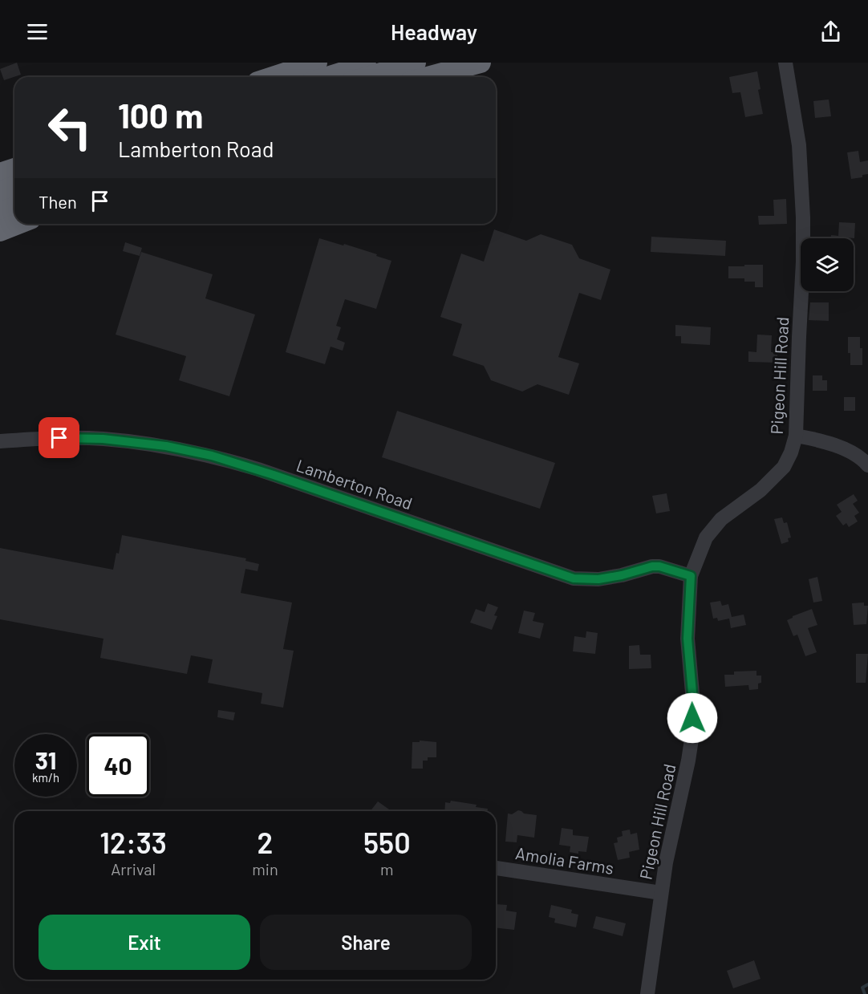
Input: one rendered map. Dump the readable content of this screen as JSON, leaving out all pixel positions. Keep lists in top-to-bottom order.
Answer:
{
  "streets": {
    "street": ["Pigeon Hill Road", "Lamberton Road", "Amolia Farms"]
  },
  "crossings": [
    ["Pigeon Hill Road", "Lamberton Road"],
    ["Pigeon Hill Road", "Amolia Farms"]
  ],
  "page": {
    "header": "Headway",
    "turn": ["100 m", "Lamberton Road"],
    "then": "Then",
    "speed": "31 km/h",
    "limit": "40",
    "eta": [
      "12:33",
      "Arrival",
      "2",
      "min",
      "550",
      "m"
    ],
    "buttons": ["Exit", "Share"]
  }
}
